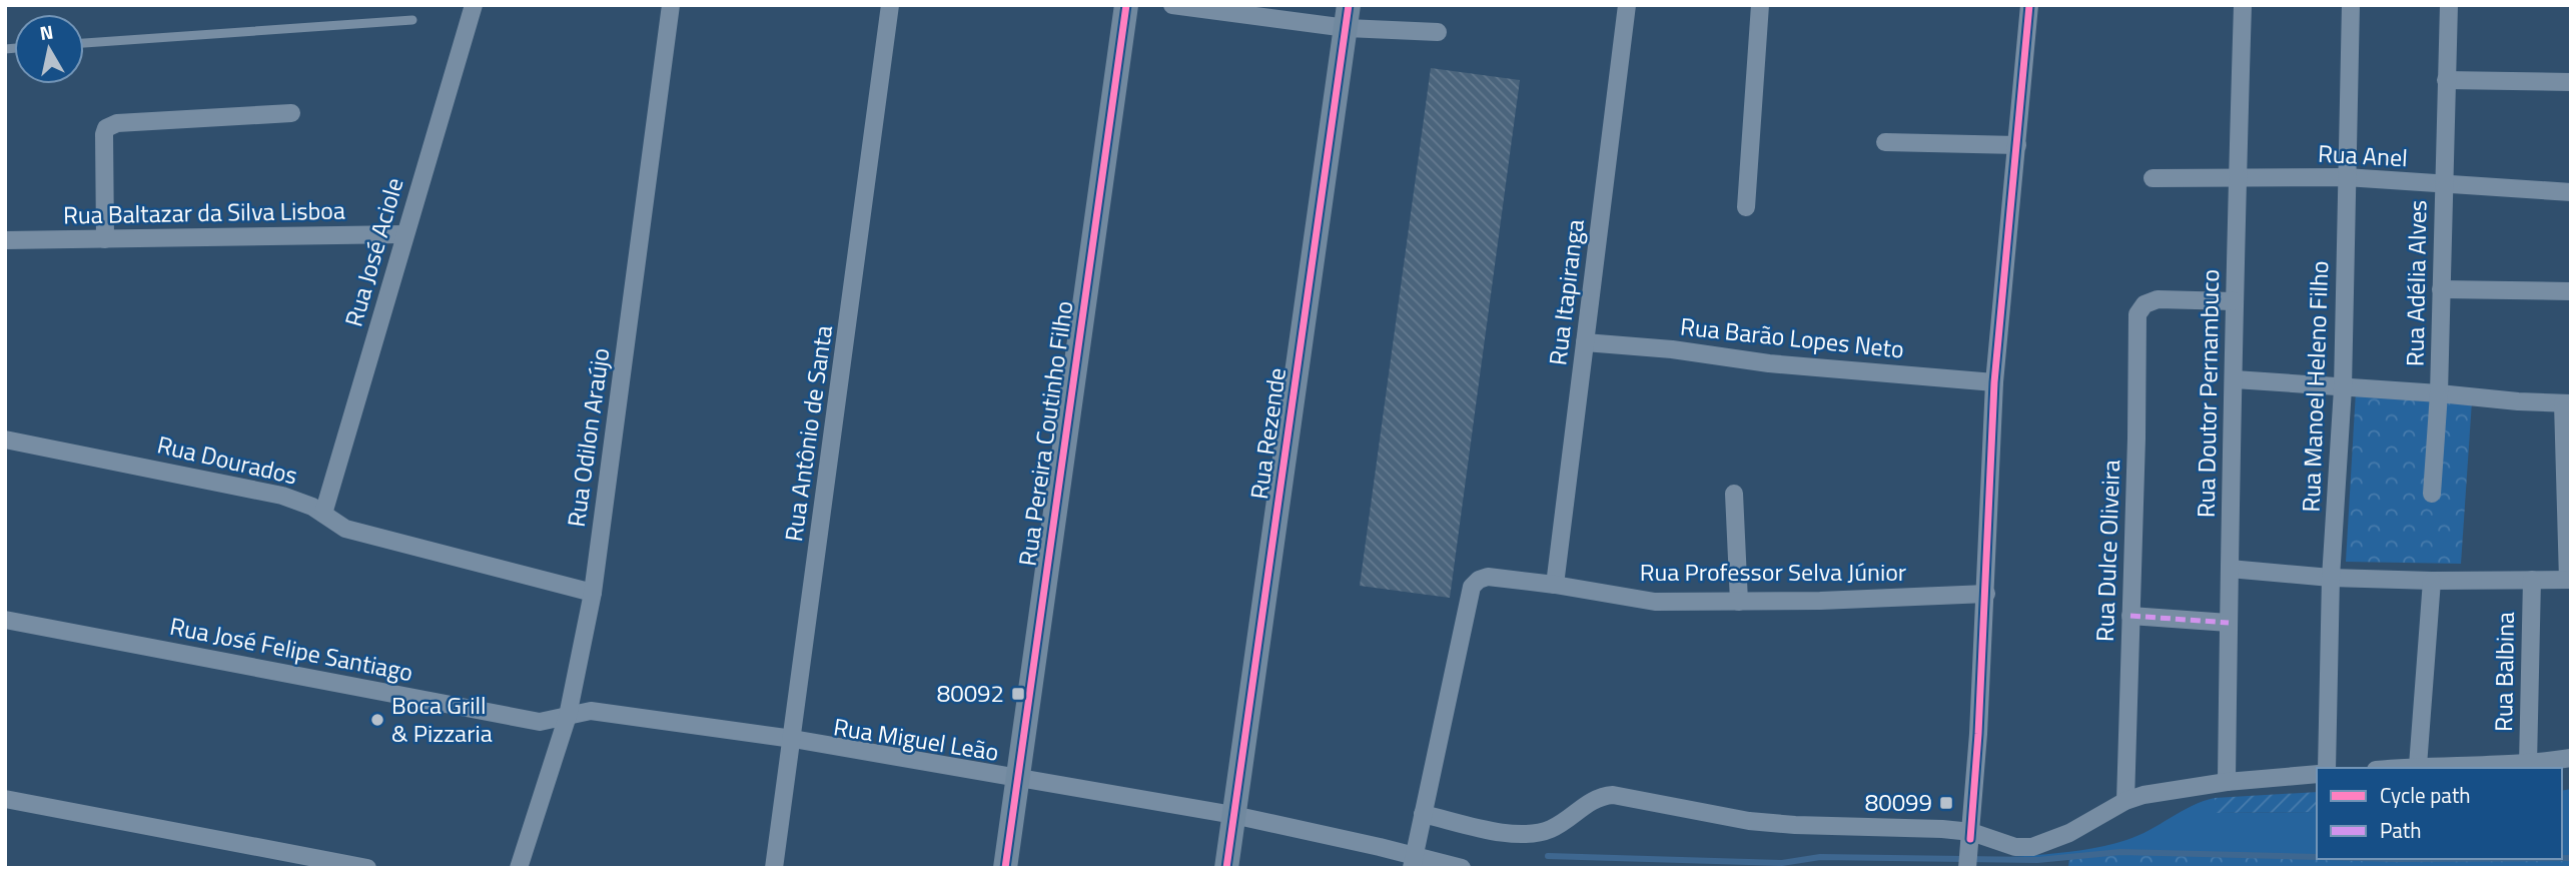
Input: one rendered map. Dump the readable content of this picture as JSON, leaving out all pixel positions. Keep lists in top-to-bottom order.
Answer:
{
  "streets": {
    "street": [
      "Rua Anel",
      "Rua Baltazar da Silva Lisboa",
      "Rua José Aciole",
      "Rua Adélia Alves",
      "Rua Itapiranga",
      "Rua Barão Lopes Neto",
      "Rua Manoel Heleno Filho",
      "Rua Doutor Pernambuco",
      "Rua Antônio de Santa",
      "Rua Pereira Coutinho Filho",
      "Rua Rezende",
      "Rua Odilon Araújo",
      "Rua Dourados",
      "Rua Dulce Oliveira",
      "Rua Professor Selva Júnior",
      "Rua José Felipe Santiago",
      "Rua Balbina",
      "Rua Miguel Leão"
    ]
  },
  "crossings": [
    ["Rua Anel", "Rua Adélia Alves"],
    ["Rua Anel", "Rua Manoel Heleno Filho"],
    ["Rua Anel", "Rua Doutor Pernambuco"],
    ["Rua Baltazar da Silva Lisboa", "Rua José Aciole"],
    ["Rua José Aciole", "Rua Dourados"],
    ["Rua Itapiranga", "Rua Barão Lopes Neto"],
    ["Rua Itapiranga", "Rua Professor Selva Júnior"],
    ["Rua Doutor Pernambuco", "Rua Dulce Oliveira"],
    ["Rua Antônio de Santa", "Rua Miguel Leão"],
    ["Rua Pereira Coutinho Filho", "Rua Miguel Leão"],
    ["Rua Rezende", "Rua Miguel Leão"],
    ["Rua Odilon Araújo", "Rua Dourados"],
    ["Rua Odilon Araújo", "Rua José Felipe Santiago"],
    ["Rua Odilon Araújo", "Rua Miguel Leão"],
    ["Rua José Felipe Santiago", "Rua Miguel Leão"]
  ],
  "places": {
    "transit": ["80092", "80099"],
    "other": ["Boca Grill & Pizzaria"]
  },
  "legend": ["Cycle path", "Path"],
  "north": "top"
}
